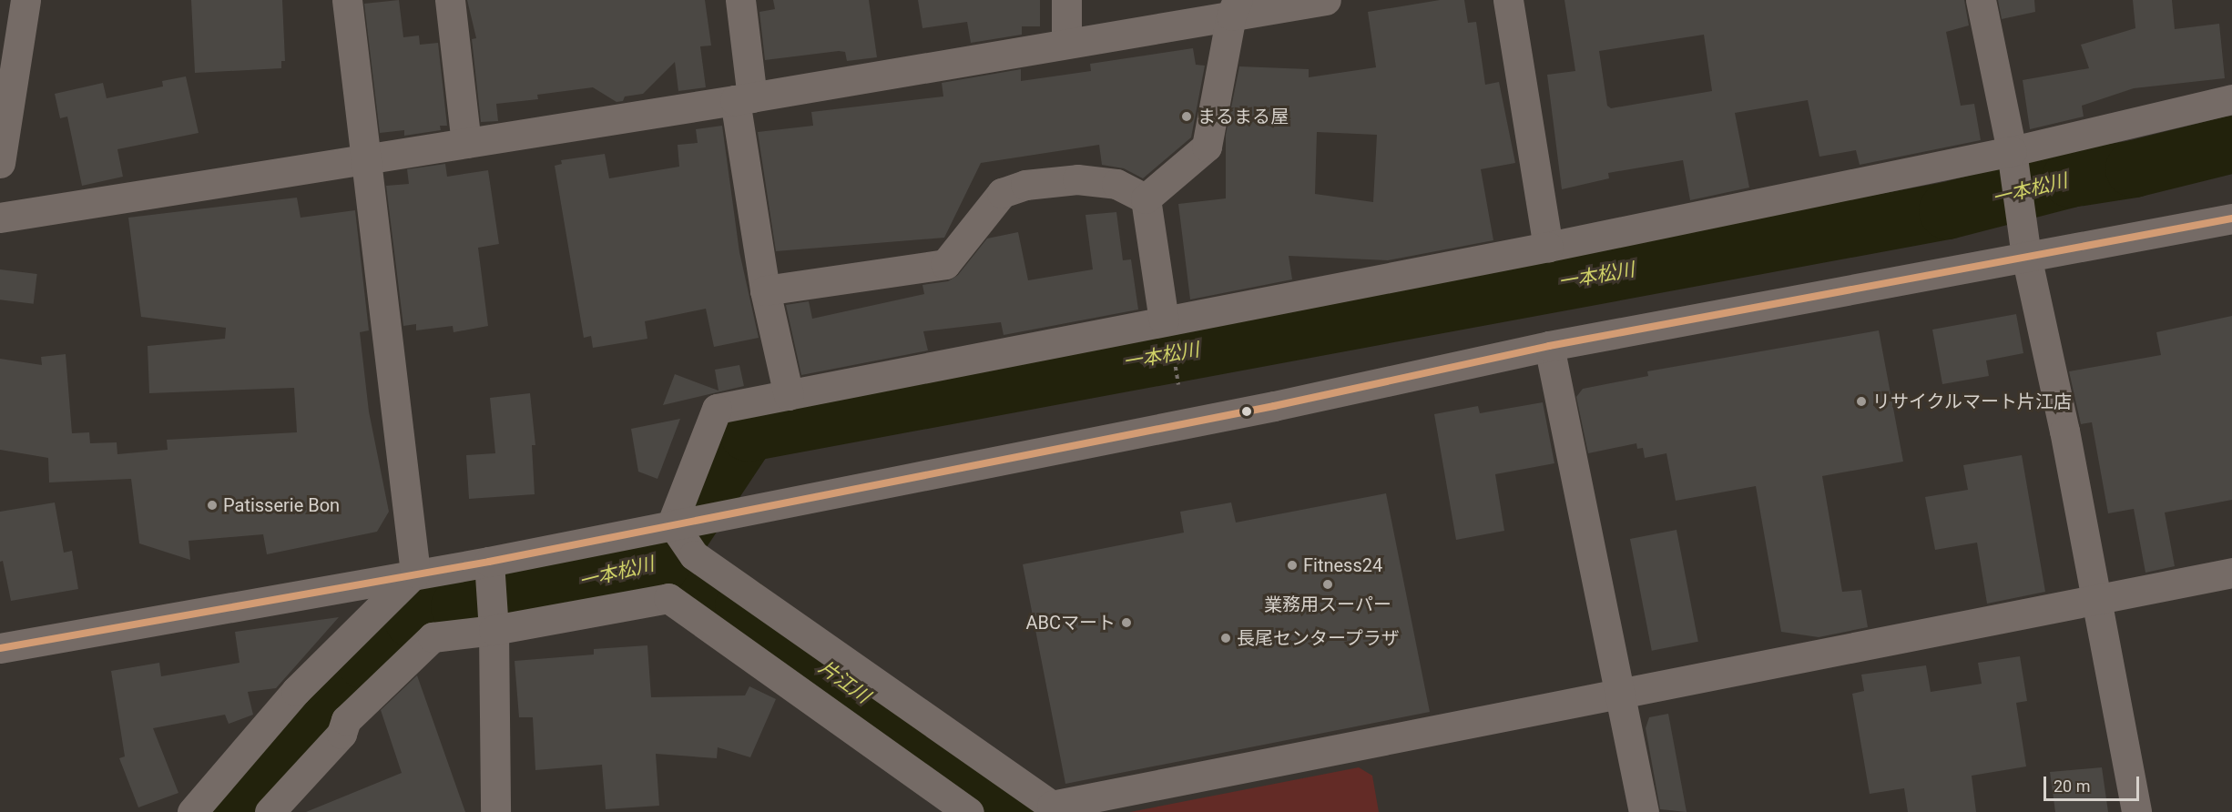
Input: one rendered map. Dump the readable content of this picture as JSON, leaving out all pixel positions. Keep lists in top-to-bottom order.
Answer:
{
  "water": ["一本松川", "片江川"],
  "places": [
    "まるまる屋",
    "リサイクルマート片江店",
    "Patisserie Bon",
    "Fitness24",
    "業務用スーパー",
    "ABCマート",
    "長尾センタープラザ"
  ],
  "scale_bar": "20 m"
}
